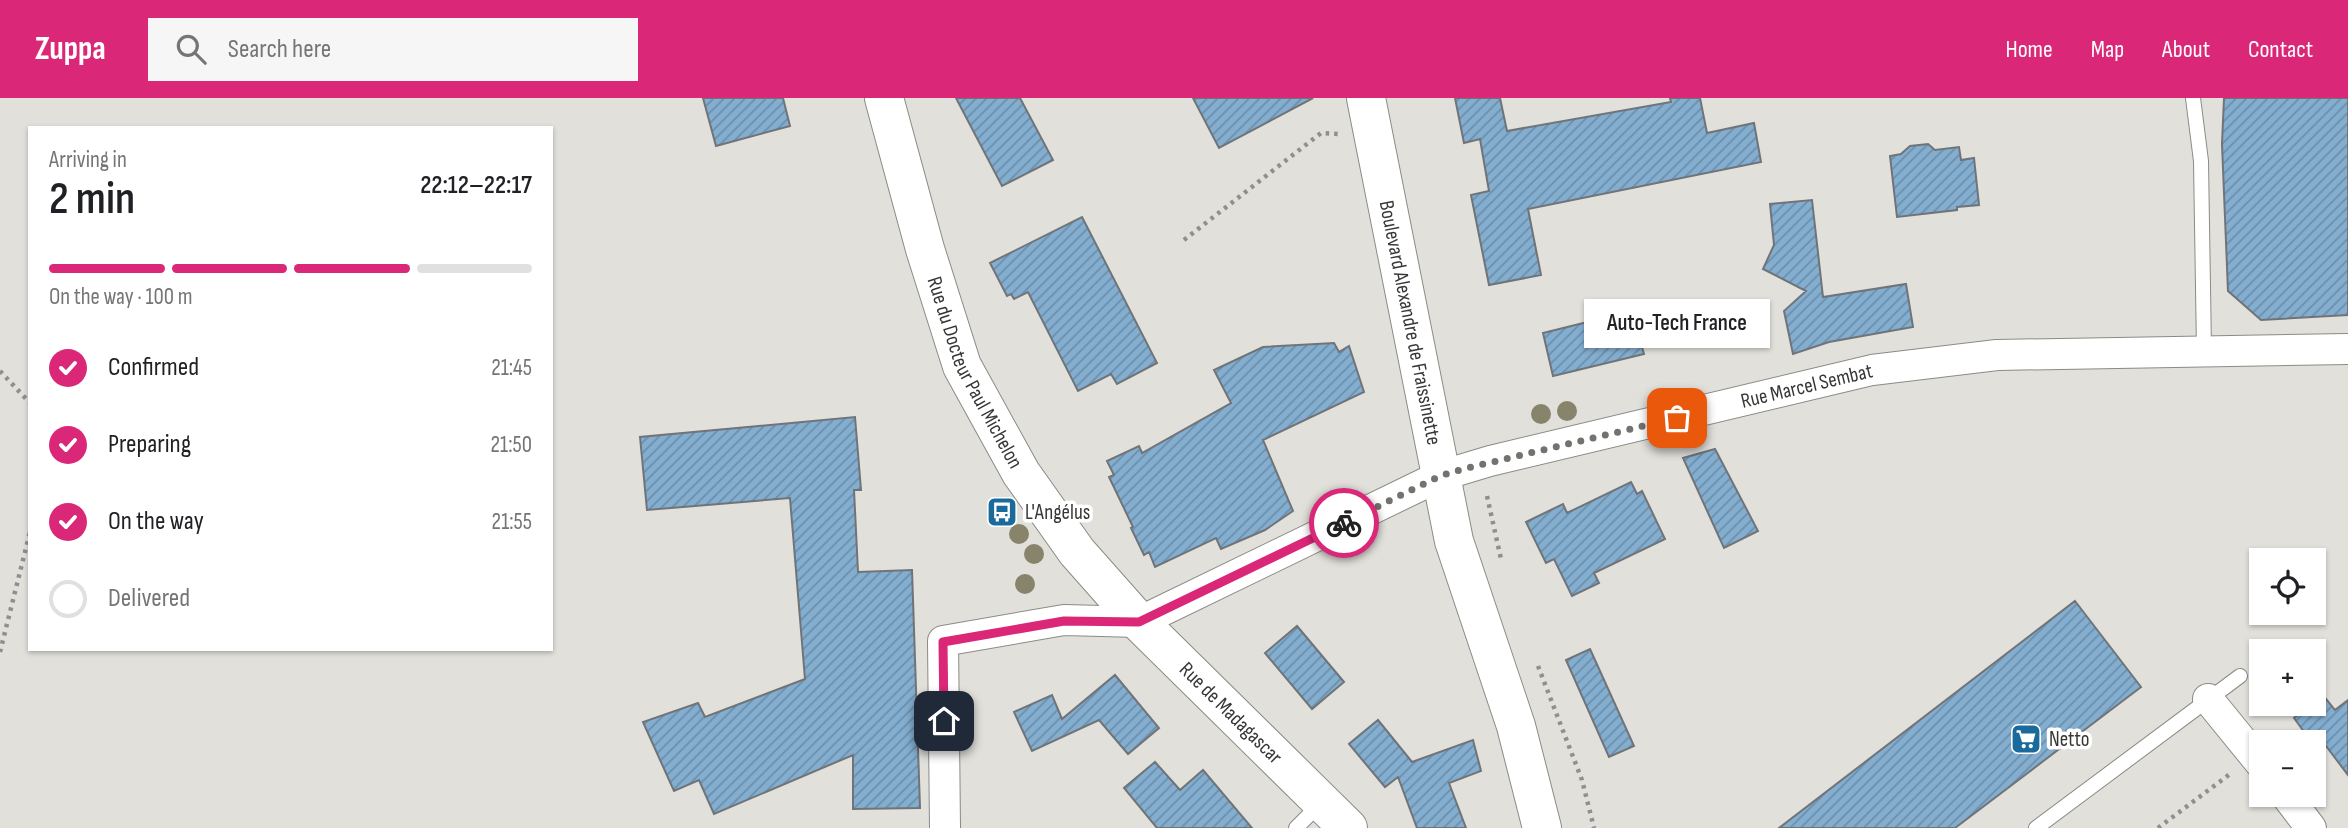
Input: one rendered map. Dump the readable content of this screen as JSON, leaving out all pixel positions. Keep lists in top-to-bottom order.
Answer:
{
  "streets": {
    "street": [
      "Boulevard Alexandre de Fraissinette",
      "Rue du Docteur Paul Michelon",
      "Rue Marcel Sembat",
      "Rue de Madagascar"
    ]
  },
  "crossings": [
    ["Boulevard Alexandre de Fraissinette", "Rue Marcel Sembat"],
    ["Rue du Docteur Paul Michelon", "Rue Marcel Sembat"],
    ["Rue du Docteur Paul Michelon", "Rue de Madagascar"],
    ["Rue Marcel Sembat", "Rue de Madagascar"]
  ],
  "places": {
    "other": ["Auto-Tech France"],
    "bus stop": ["L'Angélus"],
    "supermarket": ["Netto"]
  },
  "page": {
    "header": "Zuppa",
    "search": "Search here",
    "nav": [
      "Home",
      "Map",
      "About",
      "Contact"
    ],
    "heading": ["2 min", "Arriving in", "22:12–22:17"],
    "bar": "On the way · 100 m",
    "bubble": "Auto-Tech France",
    "list": [
      ["Confirmed", "21:45"],
      ["Preparing", "21:50"],
      ["On the way", "21:55"],
      "Delivered"
    ],
    "map_buttons": ["+", "−"]
  }
}
